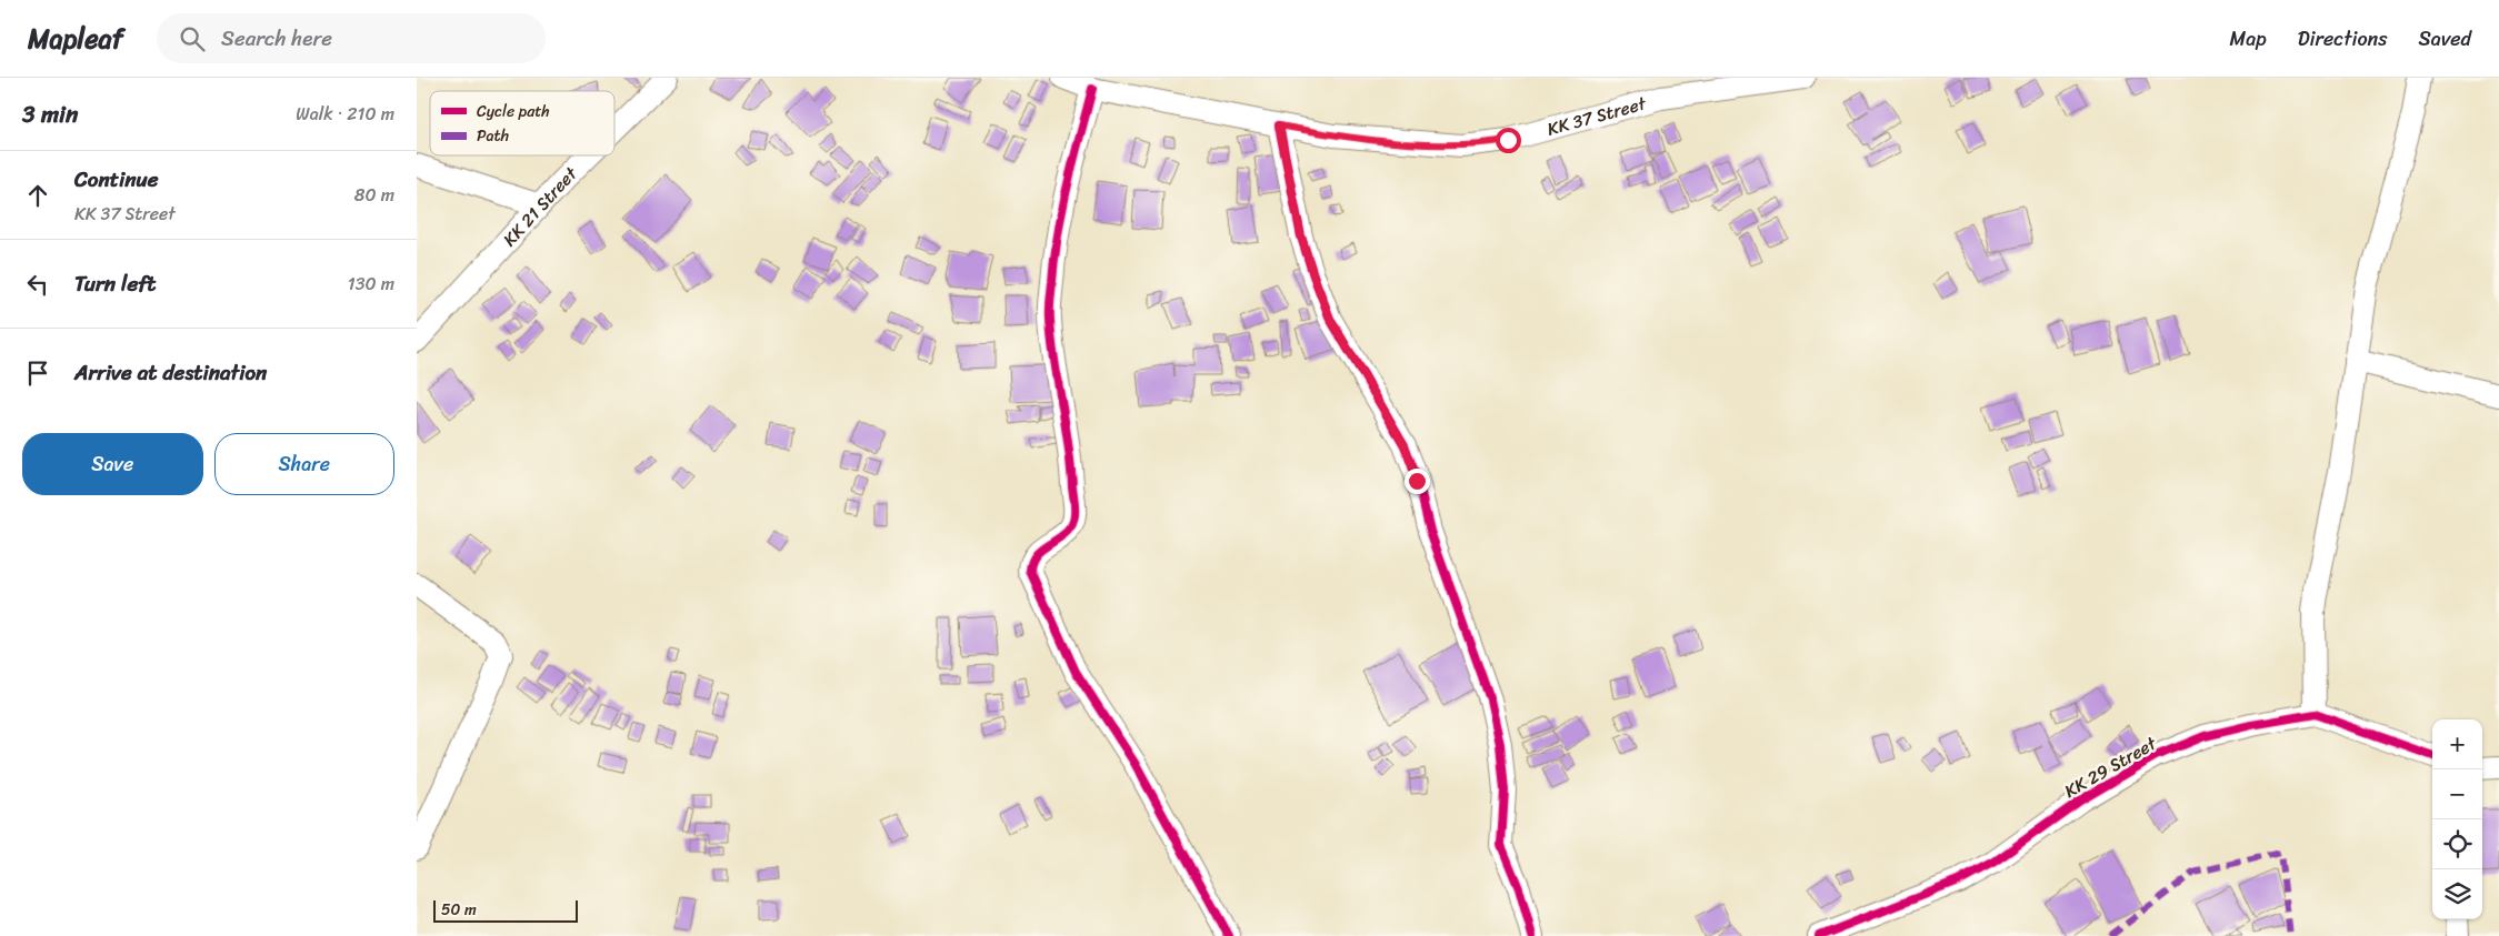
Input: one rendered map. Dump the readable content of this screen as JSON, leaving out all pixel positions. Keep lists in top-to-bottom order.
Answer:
{
  "streets": {
    "street": ["KK 37 Street", "KK 21 Street", "KK 29 Street"]
  },
  "legend": ["Cycle path", "Path"],
  "scale_bar": "50 m",
  "page": {
    "header": "Mapleaf",
    "search": "Search here",
    "nav": ["Map", "Directions", "Saved"],
    "heading": ["3 min", "Walk · 210 m"],
    "list": [
      ["Continue", "KK 37 Street", "80 m"],
      ["Turn left", "130 m"],
      "Arrive at destination"
    ],
    "buttons": ["Save", "Share"],
    "map_buttons": ["+", "−"],
    "scale": "50 m"
  }
}
